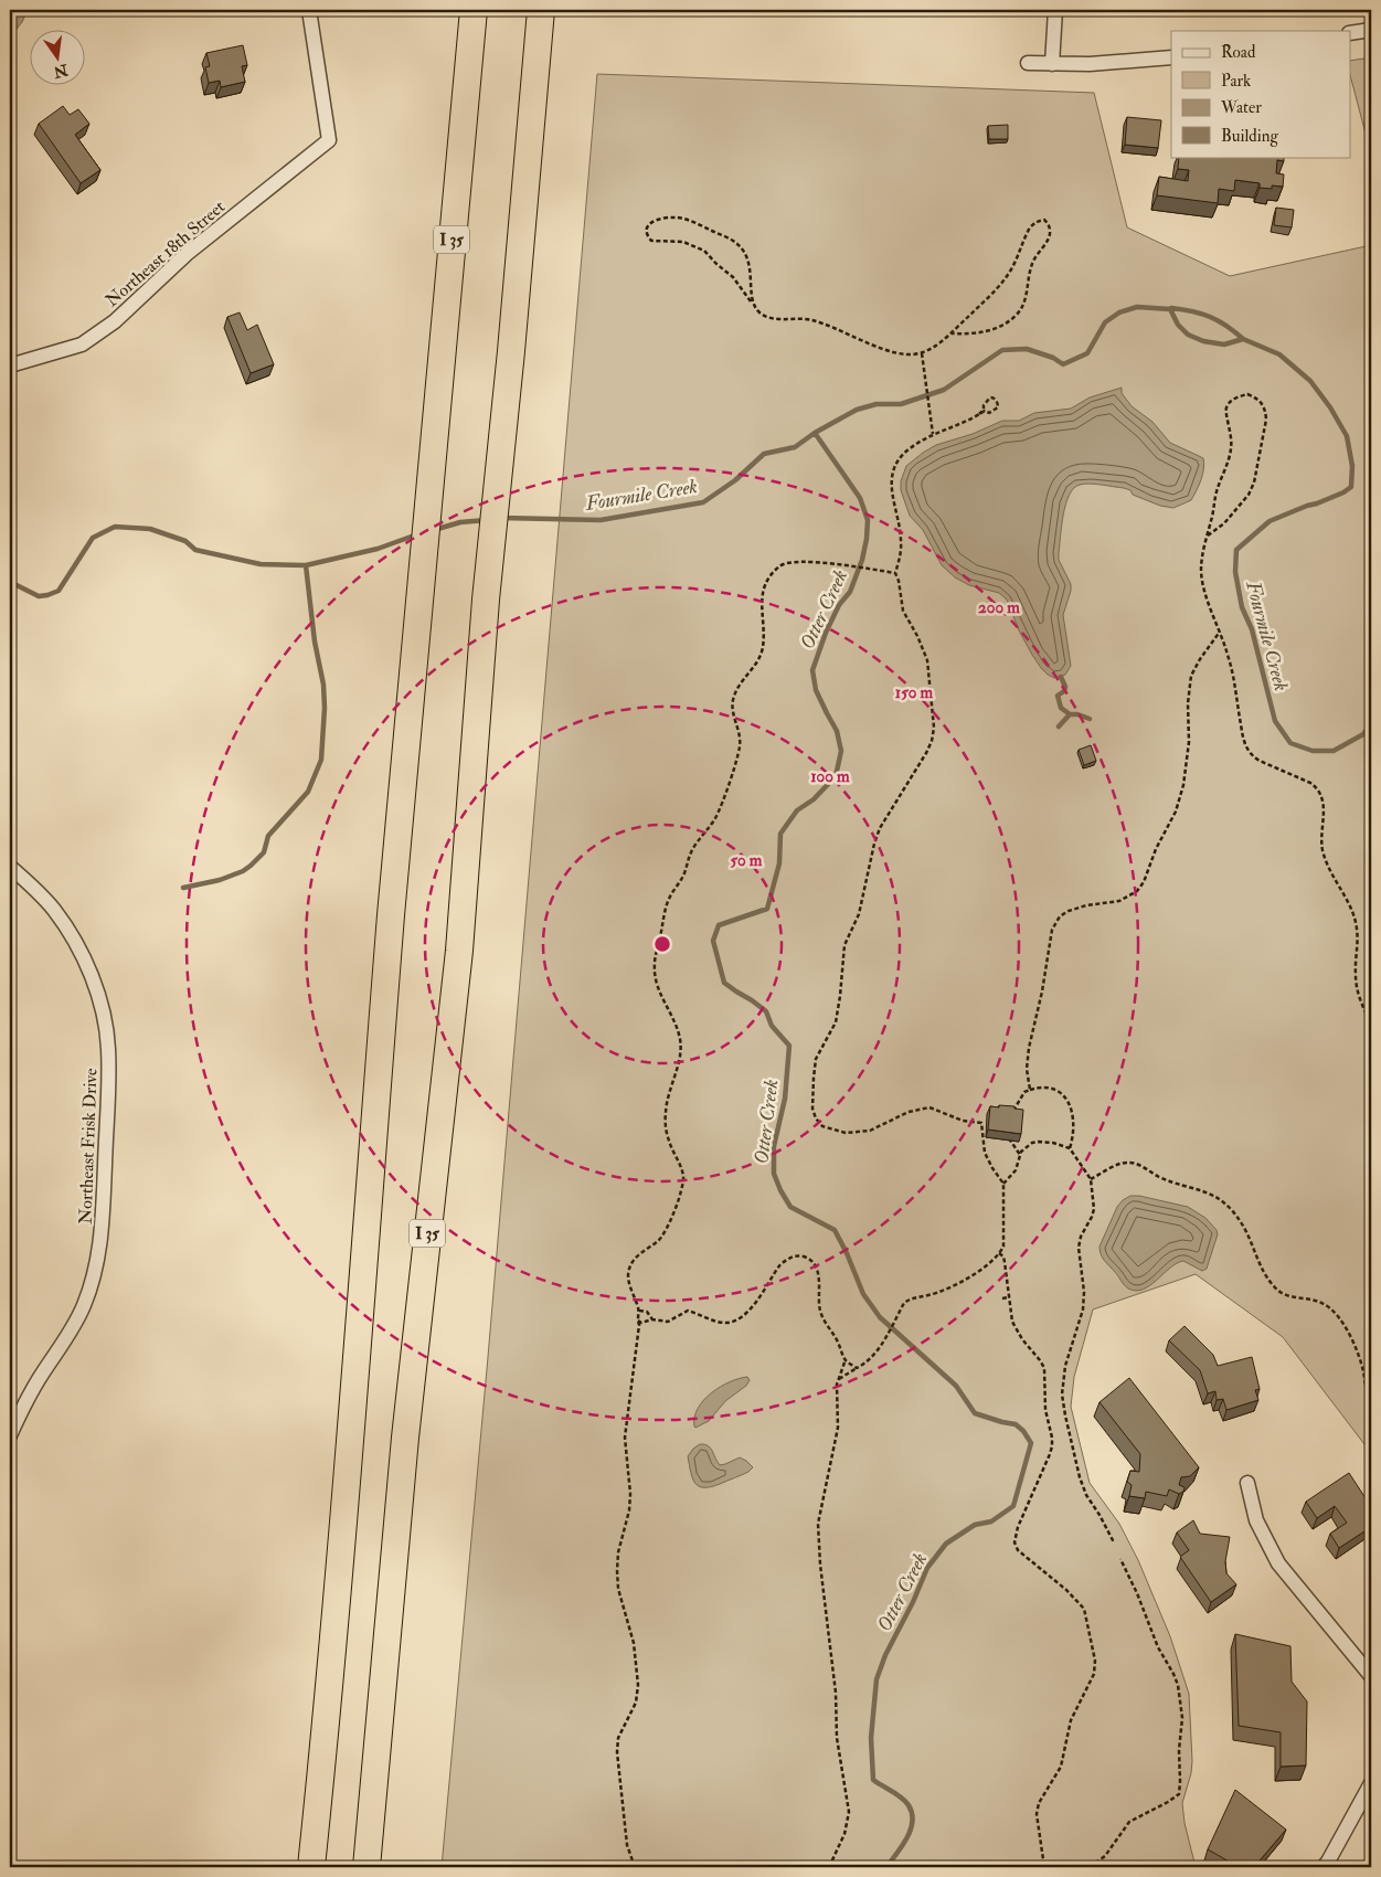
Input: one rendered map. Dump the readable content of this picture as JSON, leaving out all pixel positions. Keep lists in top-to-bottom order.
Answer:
{
  "streets": {
    "highway": ["I 35"],
    "street": ["Northeast 18th Street", "Northeast Frisk Drive"]
  },
  "water": ["Fourmile Creek", "Otter Creek"],
  "legend": [
    "Road",
    "Park",
    "Water",
    "Building"
  ],
  "north": "bottom",
  "rings": [
    "200 m",
    "150 m",
    "100 m",
    "50 m"
  ]
}
